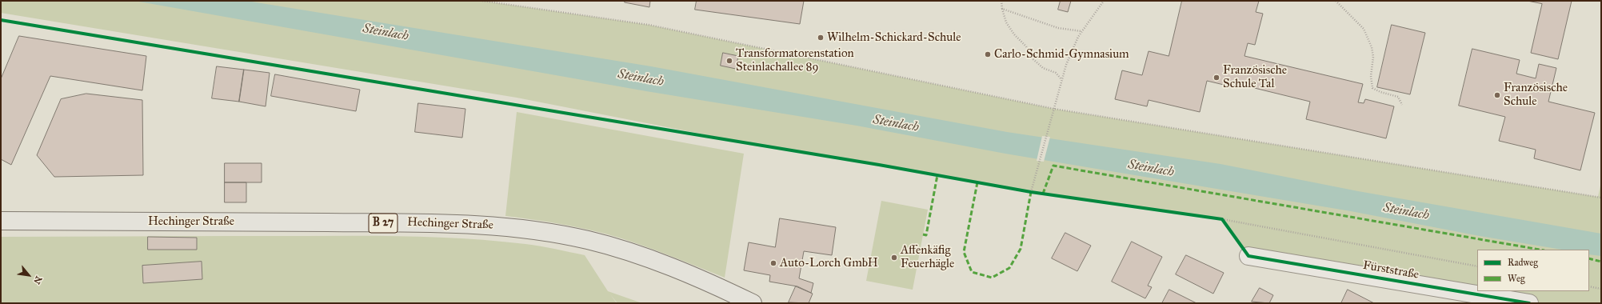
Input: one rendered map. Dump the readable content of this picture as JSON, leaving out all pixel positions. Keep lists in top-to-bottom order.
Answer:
{
  "streets": {
    "main road": ["Hechinger Straße", "B 27"],
    "street": ["Fürststraße"]
  },
  "water": ["Steinlach"],
  "places": [
    "Wilhelm-Schickard-Schule",
    "Carlo-Schmid-Gymnasium",
    "Transformatorenstation Steinlachallee 89",
    "Französische Schule Tal",
    "Französische Schule",
    "Affenkäfig Feuerhägle",
    "Auto-Lorch GmbH"
  ],
  "legend": ["Radweg", "Weg"],
  "north": "bottom right"
}
